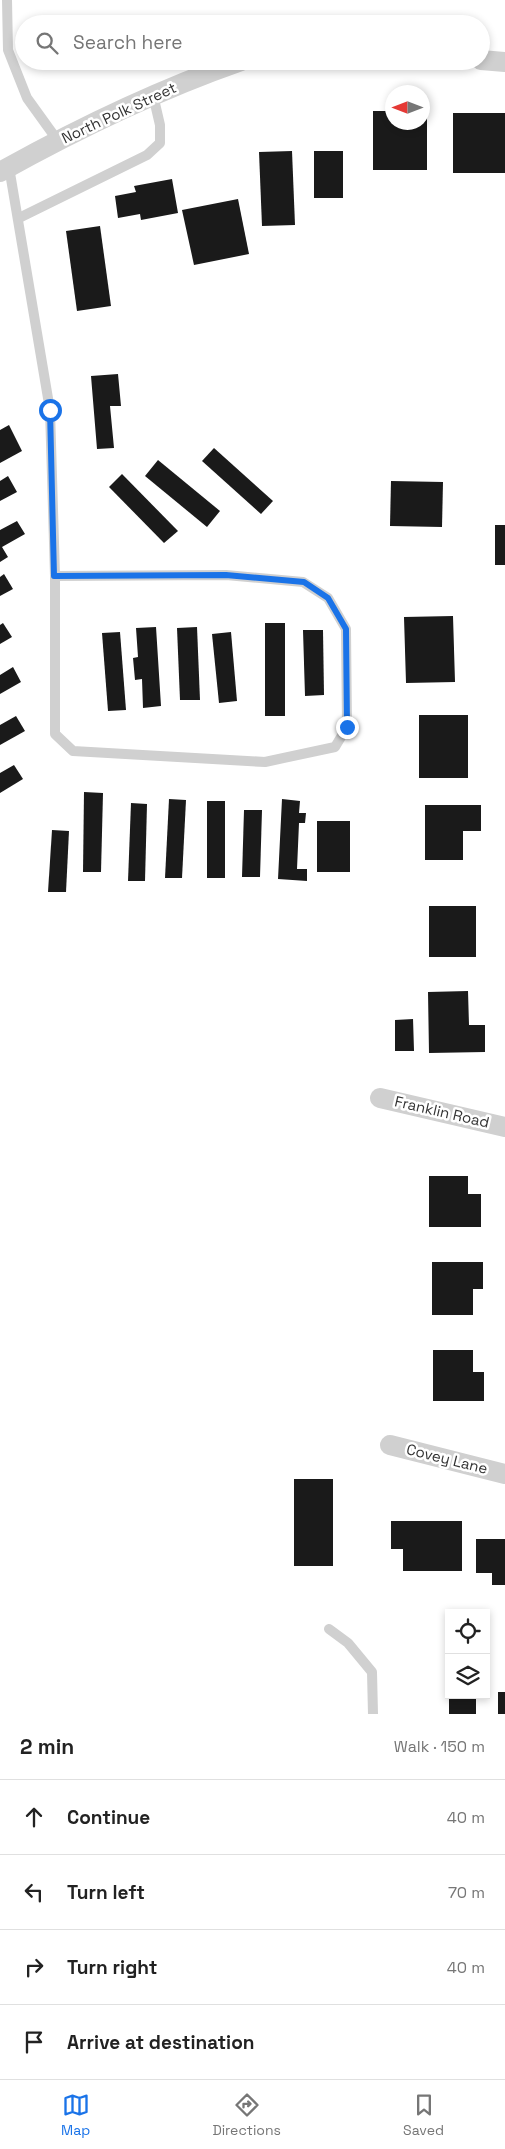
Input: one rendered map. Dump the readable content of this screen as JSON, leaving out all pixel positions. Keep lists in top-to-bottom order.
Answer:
{
  "streets": {
    "street": ["North Polk Street", "Franklin Road", "Covey Lane"]
  },
  "north": "left",
  "page": {
    "search": "Search here",
    "heading": ["2 min", "Walk · 150 m"],
    "list": [
      ["Continue", "40 m"],
      ["Turn left", "70 m"],
      ["Turn right", "40 m"],
      "Arrive at destination"
    ],
    "nav": ["Map", "Directions", "Saved"]
  }
}
